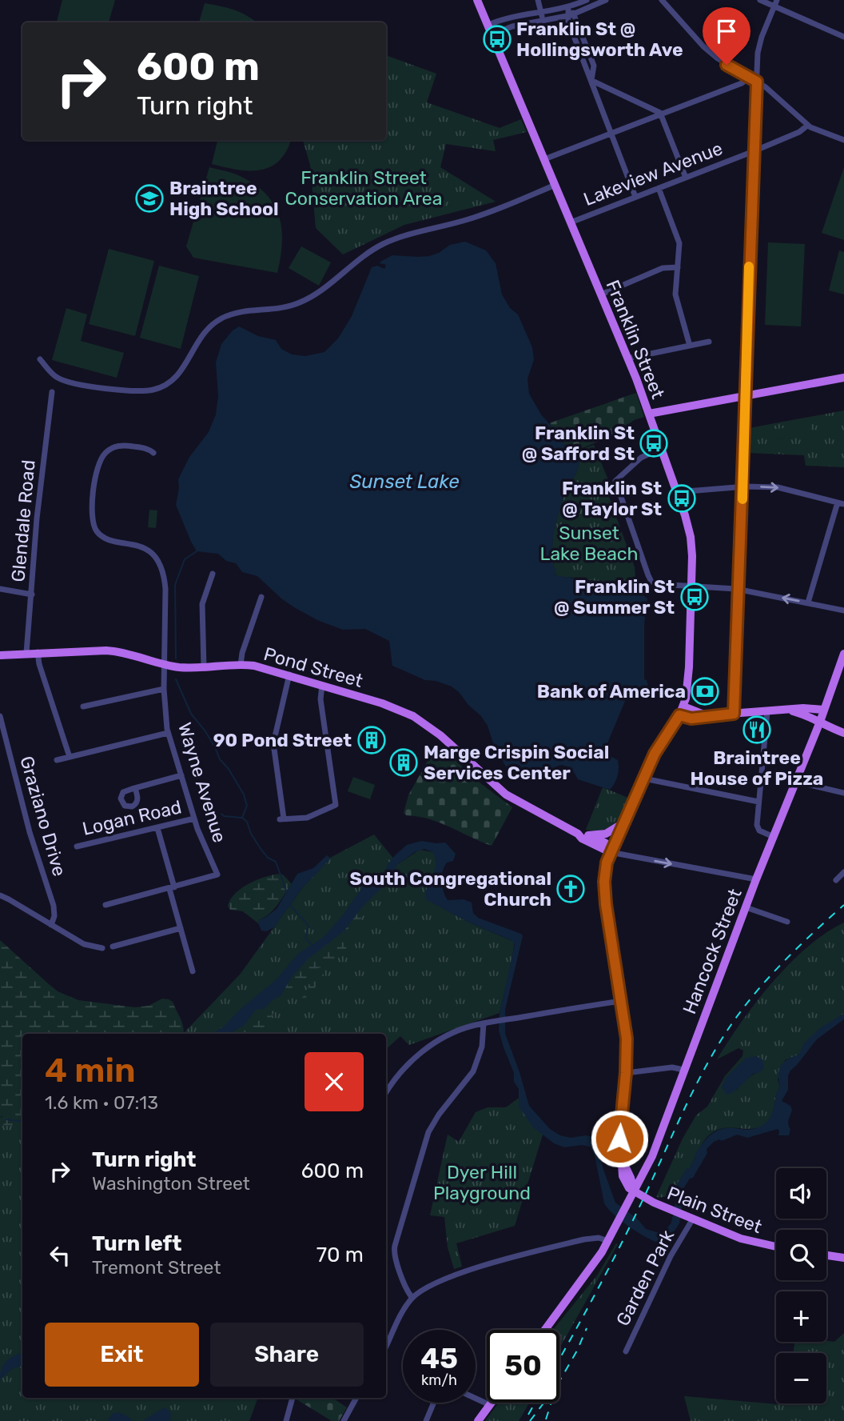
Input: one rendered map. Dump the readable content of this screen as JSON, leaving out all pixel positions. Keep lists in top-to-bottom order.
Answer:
{
  "streets": {
    "main road": [
      "Franklin Street",
      "Pond Street",
      "Hancock Street",
      "Plain Street"
    ],
    "street": [
      "Lakeview Avenue",
      "Glendale Road",
      "Wayne Avenue",
      "Graziano Drive",
      "Logan Road",
      "Garden Park"
    ]
  },
  "crossings": [
    ["Lakeview Avenue", "Franklin Street"],
    ["Franklin Street", "Pond Street"],
    ["Franklin Street", "Hancock Street"],
    ["Franklin Street", "Plain Street"],
    ["Glendale Road", "Pond Street"],
    ["Pond Street", "Wayne Avenue"],
    ["Wayne Avenue", "Logan Road"],
    ["Hancock Street", "Plain Street"],
    ["Plain Street", "Garden Park"]
  ],
  "water": ["Sunset Lake"],
  "parks": ["Franklin Street Conservation Area", "Sunset Lake Beach", "Dyer Hill Playground"],
  "places": {
    "bus stop": [
      "Franklin St @ Hollingsworth Ave",
      "Franklin St @ Safford St",
      "Franklin St @ Taylor St",
      "Franklin St @ Summer St"
    ],
    "school or university": ["Braintree High School"],
    "bank": ["Bank of America"],
    "restaurant": ["Braintree House of Pizza"],
    "building": ["90 Pond Street", "Marge Crispin Social Services Center"],
    "church": ["South Congregational Church"]
  },
  "page": {
    "turn": ["600 m", "Turn right"],
    "heading": ["4 min", "1.6 km · 07:13"],
    "list": [
      {
        "name": "Turn right",
        "note": "Washington Street",
        "value": "600 m"
      },
      {
        "name": "Turn left",
        "note": "Tremont Street",
        "value": "70 m"
      }
    ],
    "map_buttons": ["+", "−"],
    "buttons": ["Exit", "Share"],
    "speed": "45 km/h",
    "limit": "50"
  }
}
